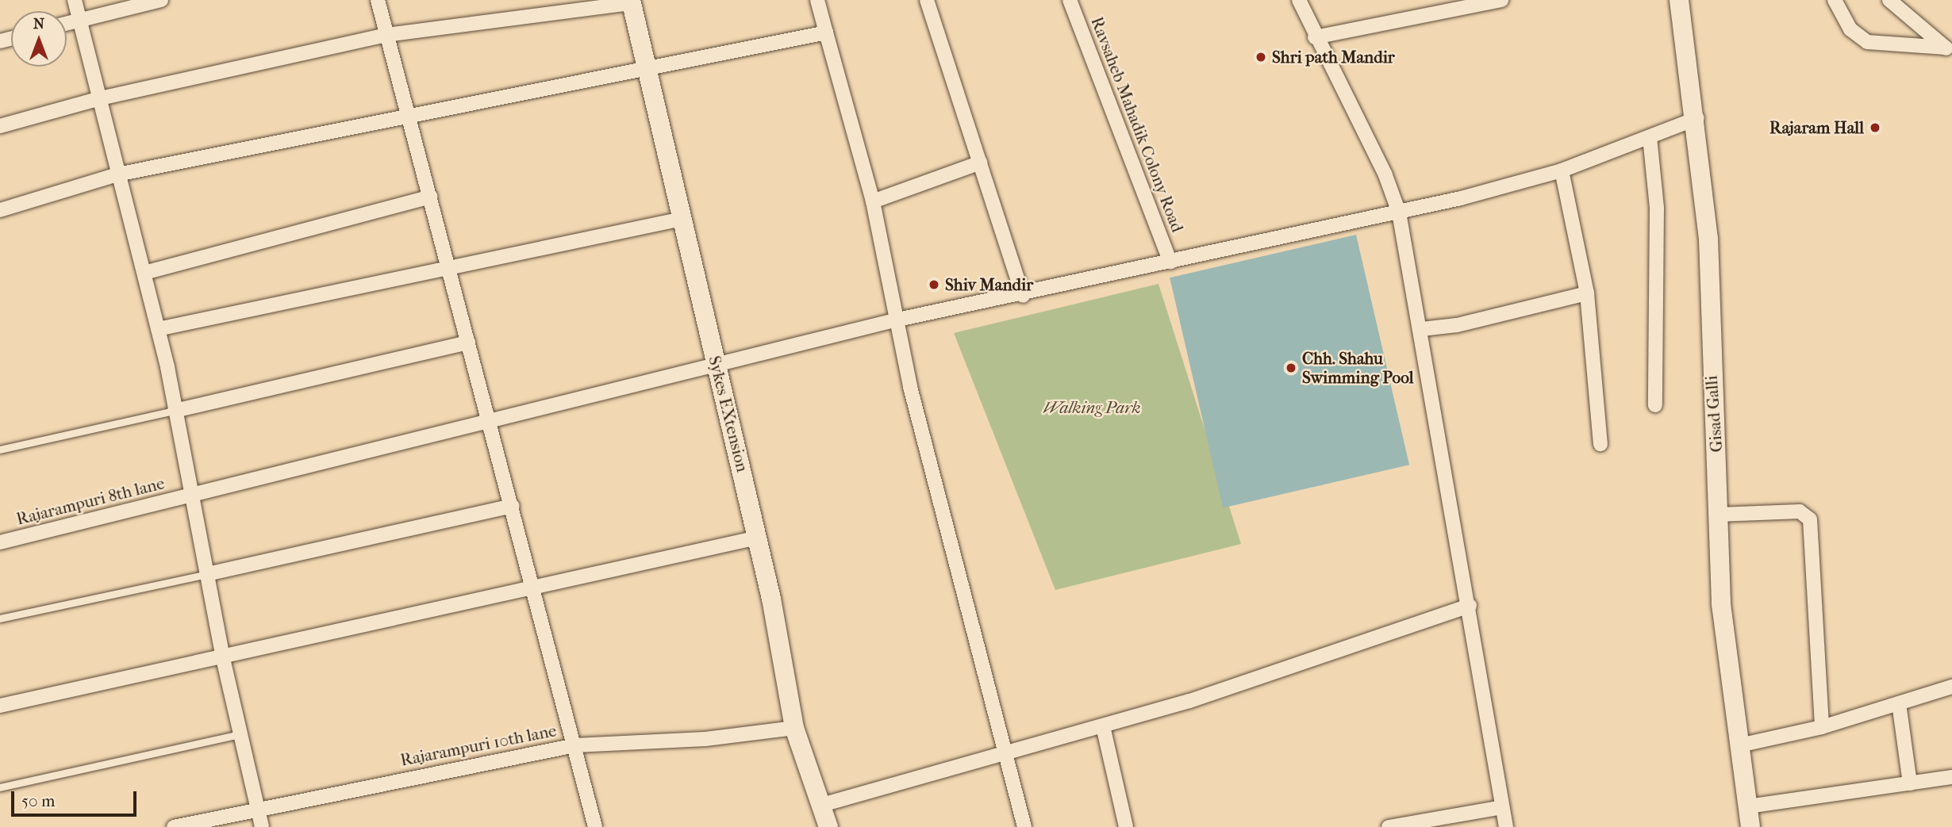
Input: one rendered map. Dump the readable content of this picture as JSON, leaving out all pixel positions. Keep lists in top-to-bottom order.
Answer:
{
  "streets": {
    "street": [
      "Ravsaheb Mahadik Colony Road",
      "Sykes EXtension",
      "Gisad Galli",
      "Rajarampuri 8th lane",
      "Rajarampuri 10th lane"
    ]
  },
  "crossings": [
    ["Ravsaheb Mahadik Colony Road", "Rajarampuri 8th lane"],
    ["Sykes EXtension", "Rajarampuri 8th lane"],
    ["Sykes EXtension", "Rajarampuri 10th lane"],
    ["Gisad Galli", "Rajarampuri 8th lane"]
  ],
  "parks": ["Walking Park"],
  "places": [
    "Shri path Mandir",
    "Rajaram Hall",
    "Shiv Mandir",
    "Chh. Shahu Swimming Pool"
  ],
  "scale_bar": "50 m",
  "north": "top"
}
